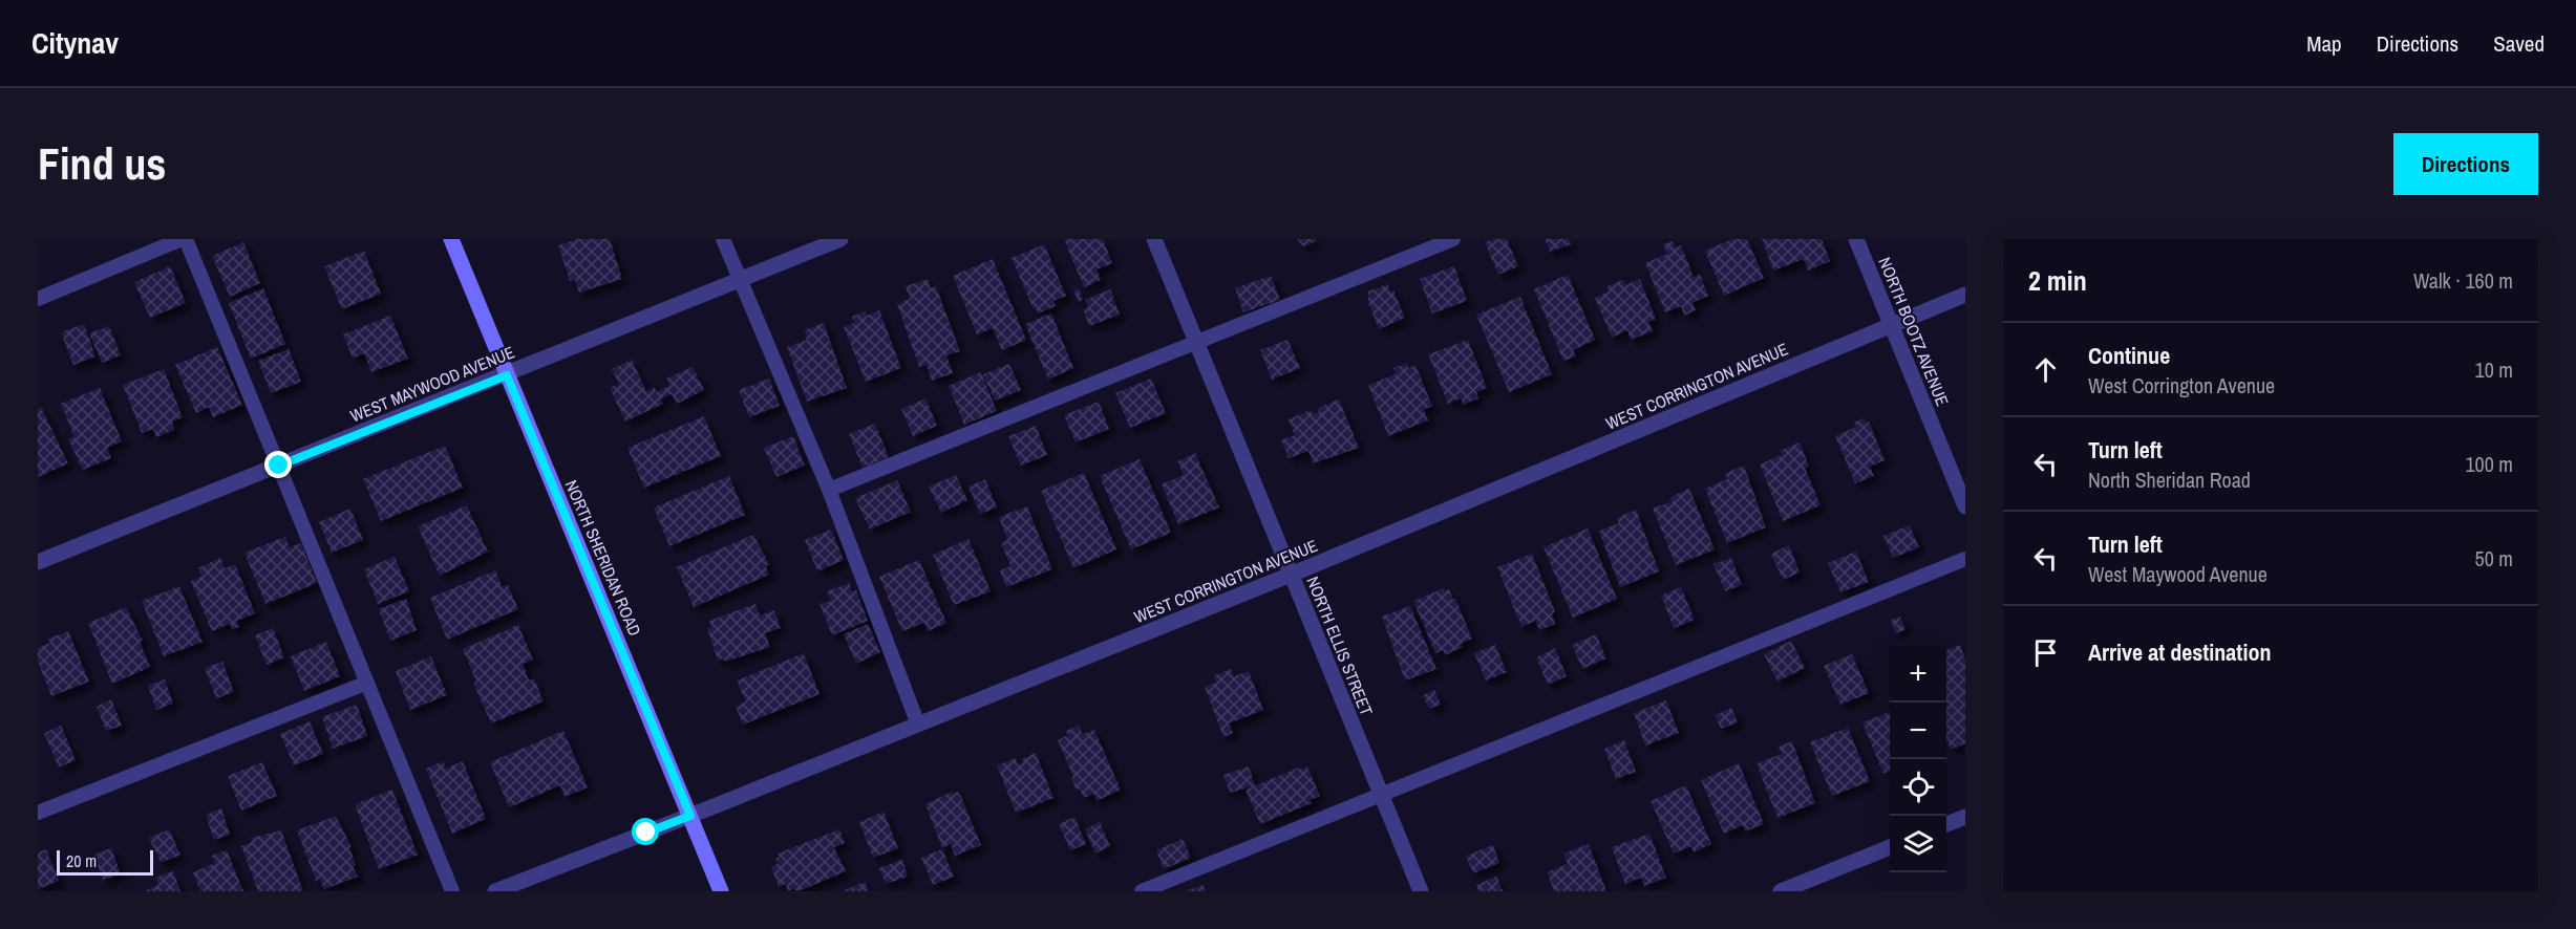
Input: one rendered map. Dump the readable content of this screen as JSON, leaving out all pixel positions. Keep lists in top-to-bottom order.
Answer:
{
  "streets": {
    "main road": ["NORTH SHERIDAN ROAD"],
    "street": [
      "NORTH BOOTZ AVENUE",
      "WEST MAYWOOD AVENUE",
      "WEST CORRINGTON AVENUE",
      "NORTH ELLIS STREET"
    ]
  },
  "crossings": [
    ["NORTH BOOTZ AVENUE", "WEST CORRINGTON AVENUE"],
    ["WEST MAYWOOD AVENUE", "NORTH SHERIDAN ROAD"],
    ["WEST CORRINGTON AVENUE", "NORTH SHERIDAN ROAD"],
    ["WEST CORRINGTON AVENUE", "NORTH ELLIS STREET"]
  ],
  "scale_bar": "20 m",
  "page": {
    "header": "Citynav",
    "nav": ["Map", "Directions", "Saved"],
    "buttons": "Directions",
    "title": "Find us",
    "heading": ["2 min", "Walk · 160 m"],
    "list": [
      ["Continue", "West Corrington Avenue", "10 m"],
      ["Turn left", "North Sheridan Road", "100 m"],
      ["Turn left", "West Maywood Avenue", "50 m"],
      "Arrive at destination"
    ],
    "map_buttons": ["+", "−"],
    "scale": "20 m"
  }
}
